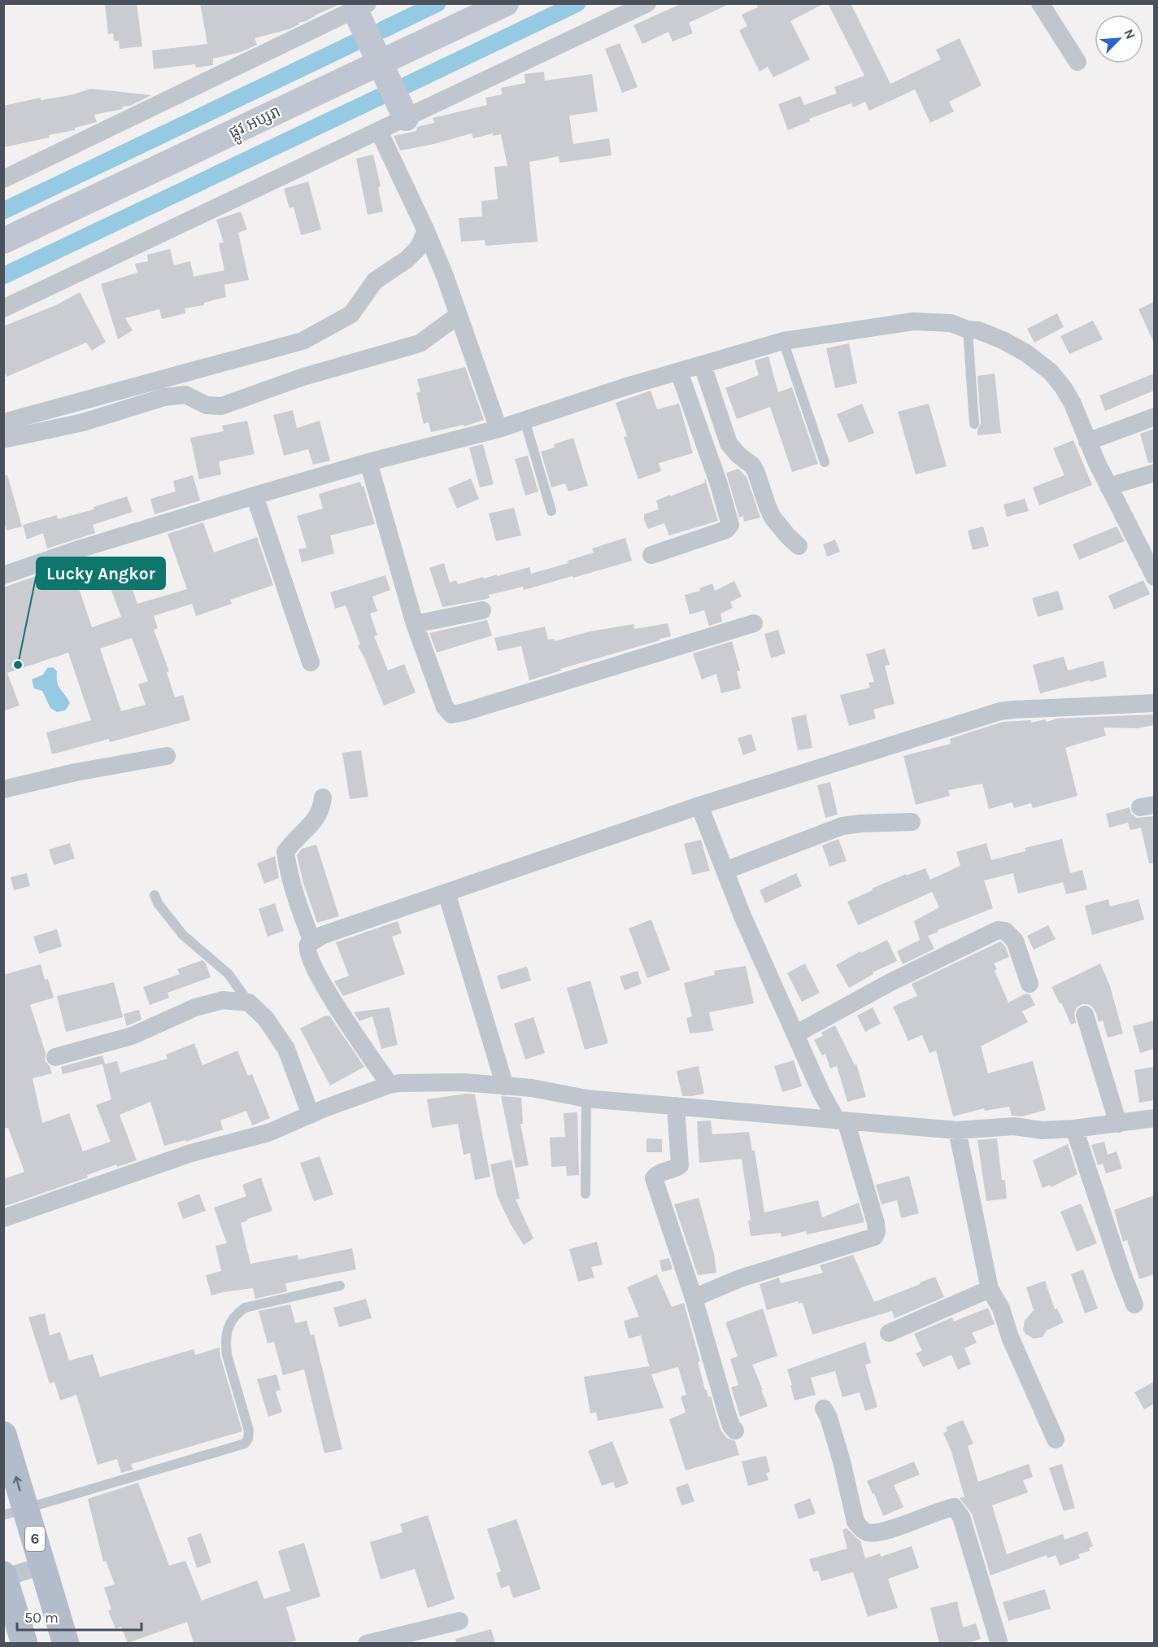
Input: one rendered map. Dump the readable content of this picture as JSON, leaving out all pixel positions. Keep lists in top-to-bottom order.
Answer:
{
  "streets": {
    "main road": ["ផ្លូវ អប្សរា", "6"]
  },
  "places": ["Lucky Angkor"],
  "scale_bar": "50 m",
  "north": "top right"
}
